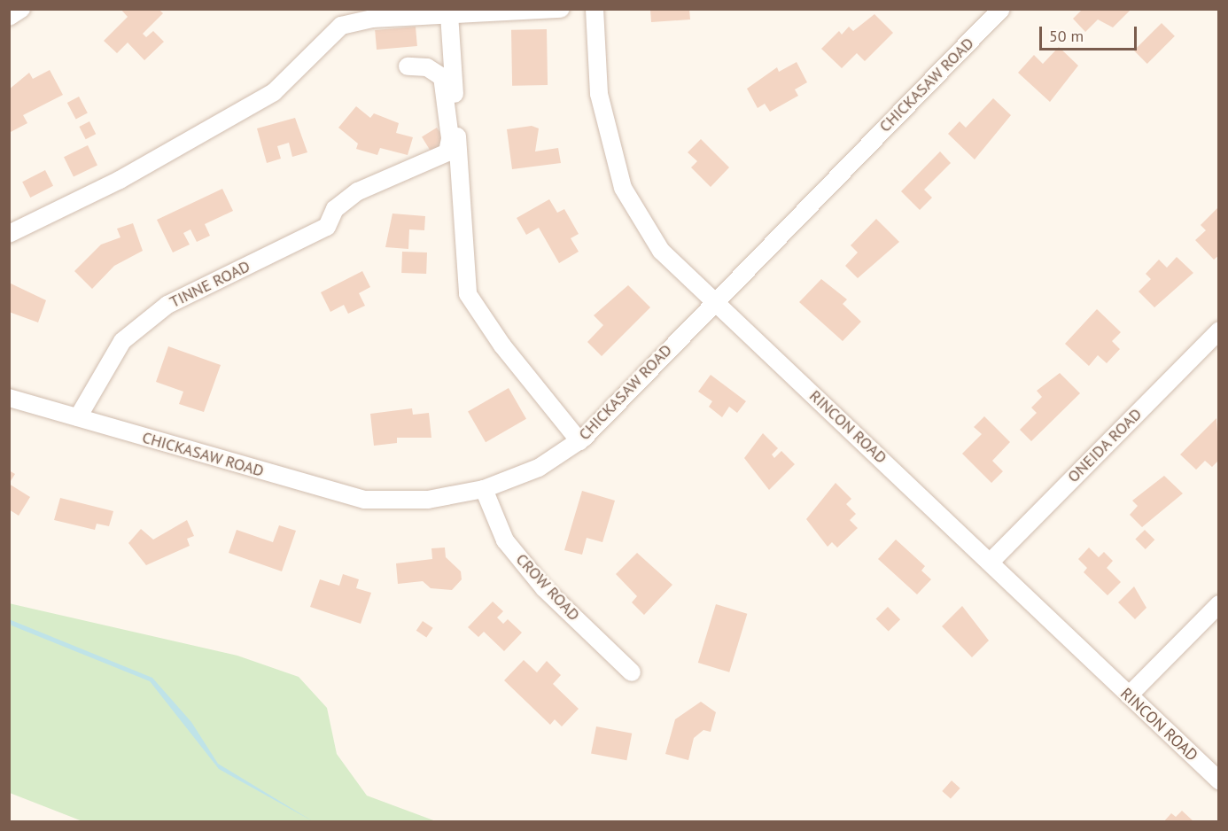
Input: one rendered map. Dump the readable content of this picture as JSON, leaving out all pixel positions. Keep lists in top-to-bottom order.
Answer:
{
  "streets": {
    "street": [
      "CHICKASAW ROAD",
      "TINNE ROAD",
      "RINCON ROAD",
      "ONEIDA ROAD",
      "CROW ROAD"
    ]
  },
  "crossings": [
    ["CHICKASAW ROAD", "TINNE ROAD"],
    ["CHICKASAW ROAD", "RINCON ROAD"],
    ["CHICKASAW ROAD", "CROW ROAD"],
    ["RINCON ROAD", "ONEIDA ROAD"]
  ],
  "scale_bar": "50 m"
}
